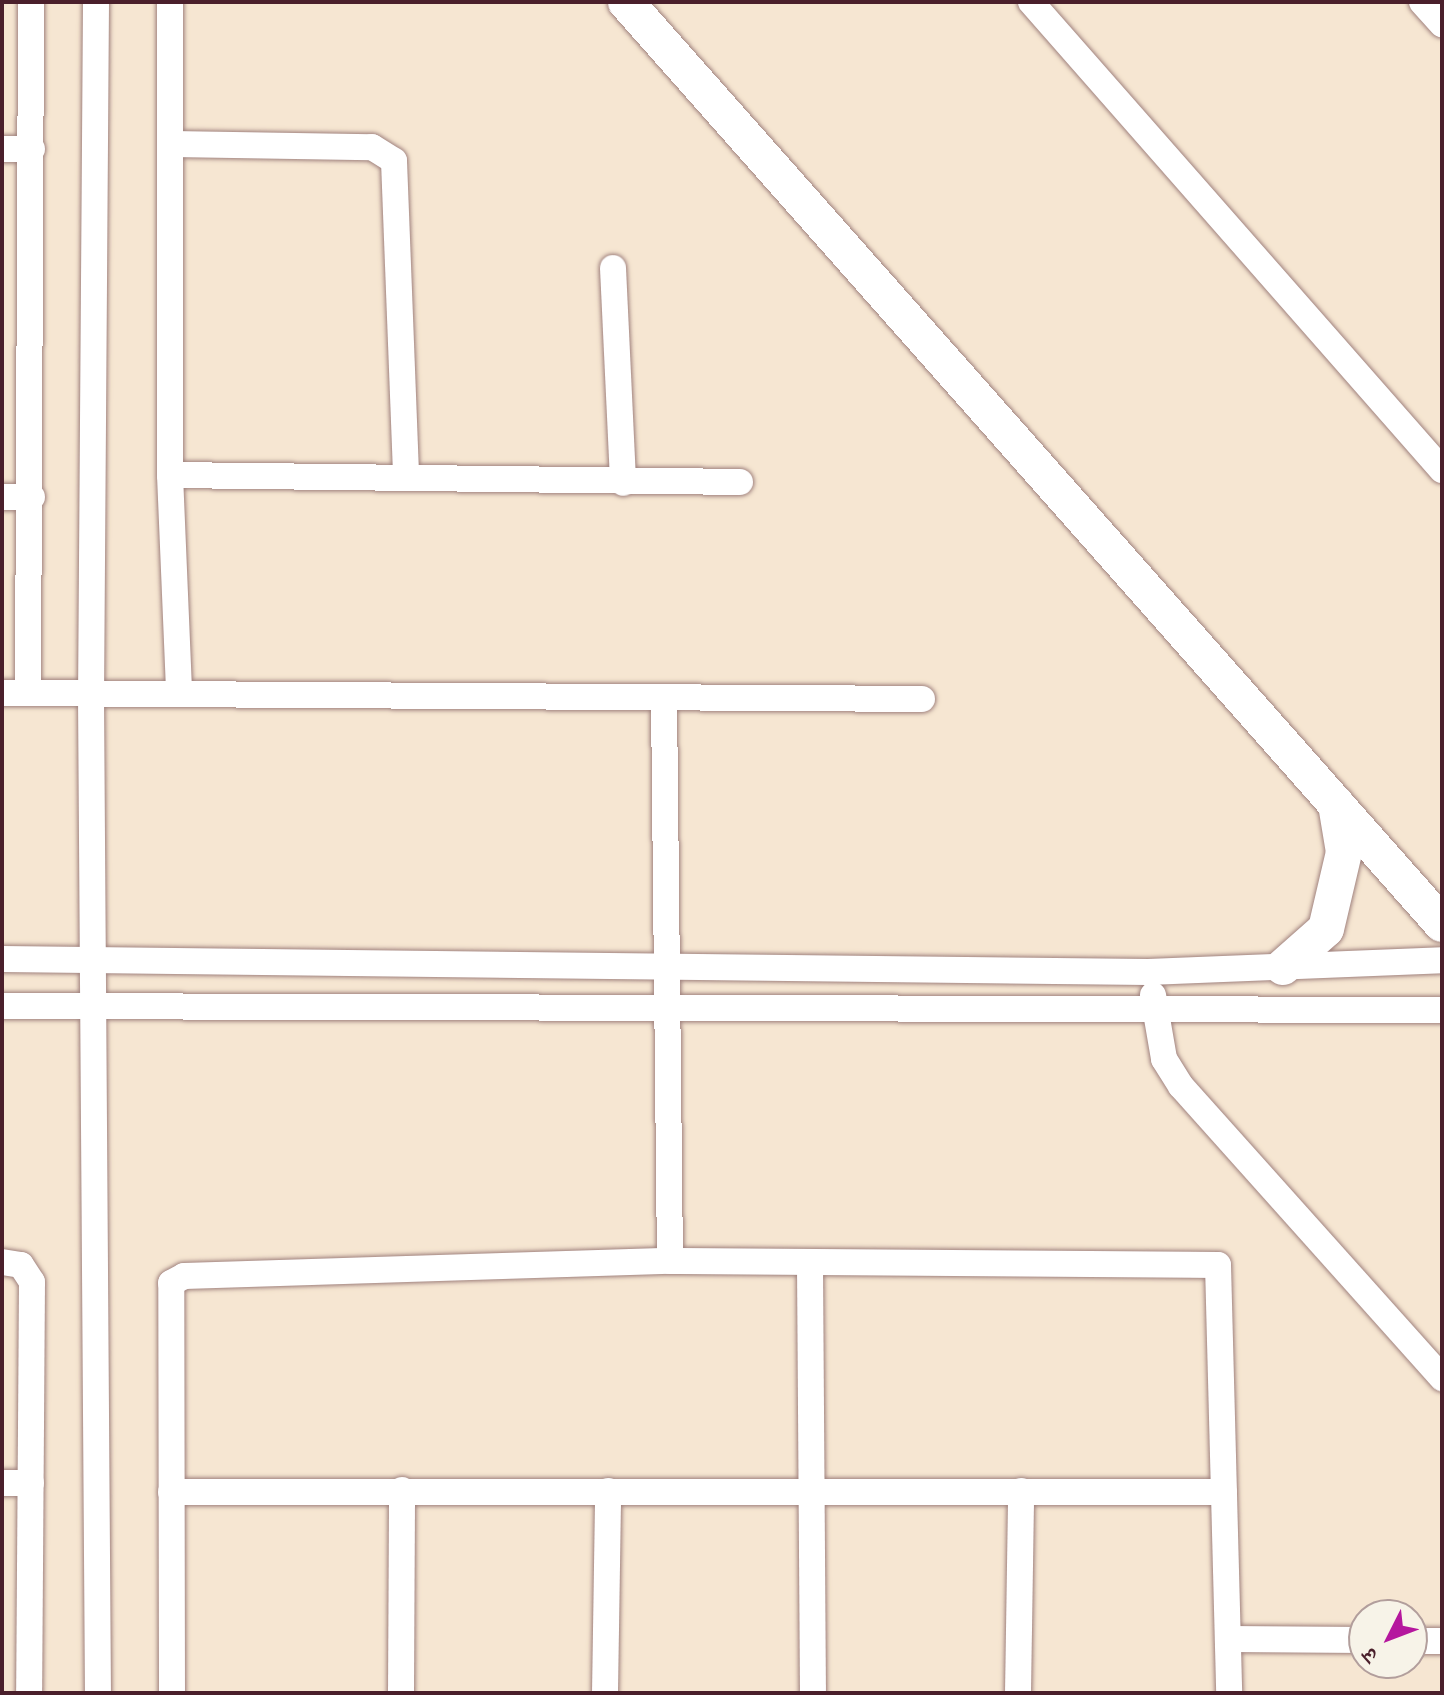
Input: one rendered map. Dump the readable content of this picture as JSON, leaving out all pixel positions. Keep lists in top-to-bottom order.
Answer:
{
  "north": "bottom left"
}
